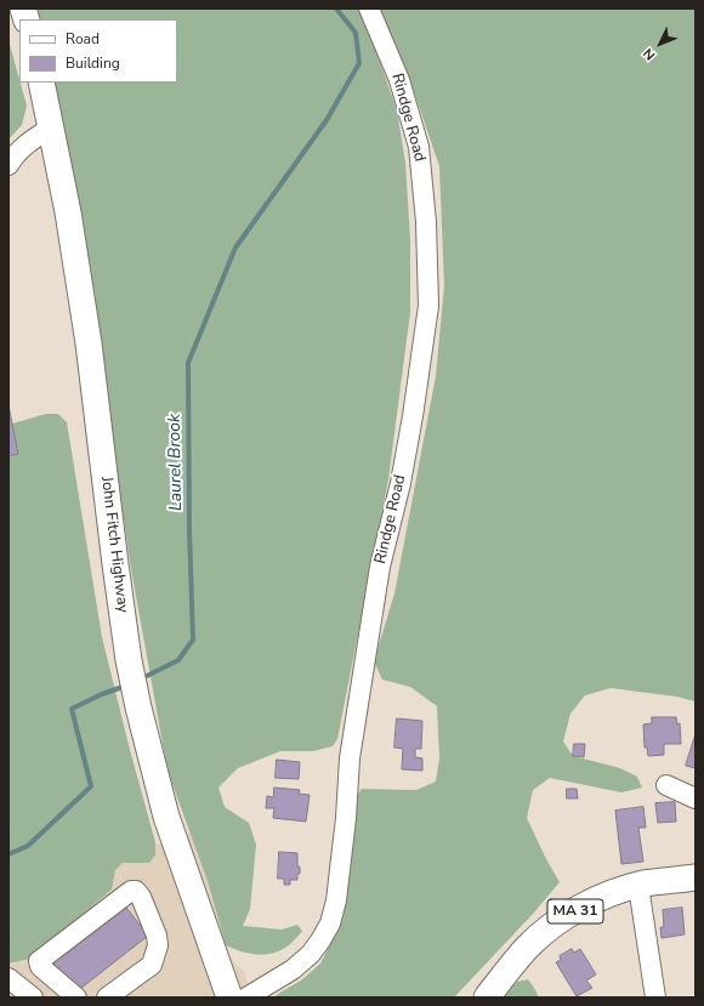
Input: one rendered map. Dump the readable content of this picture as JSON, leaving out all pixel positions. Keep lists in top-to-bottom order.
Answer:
{
  "streets": {
    "main road": ["John Fitch Highway", "MA 31"],
    "street": ["Rindge Road"]
  },
  "water": ["Laurel Brook"],
  "legend": ["Road", "Building"],
  "north": "bottom left"
}
